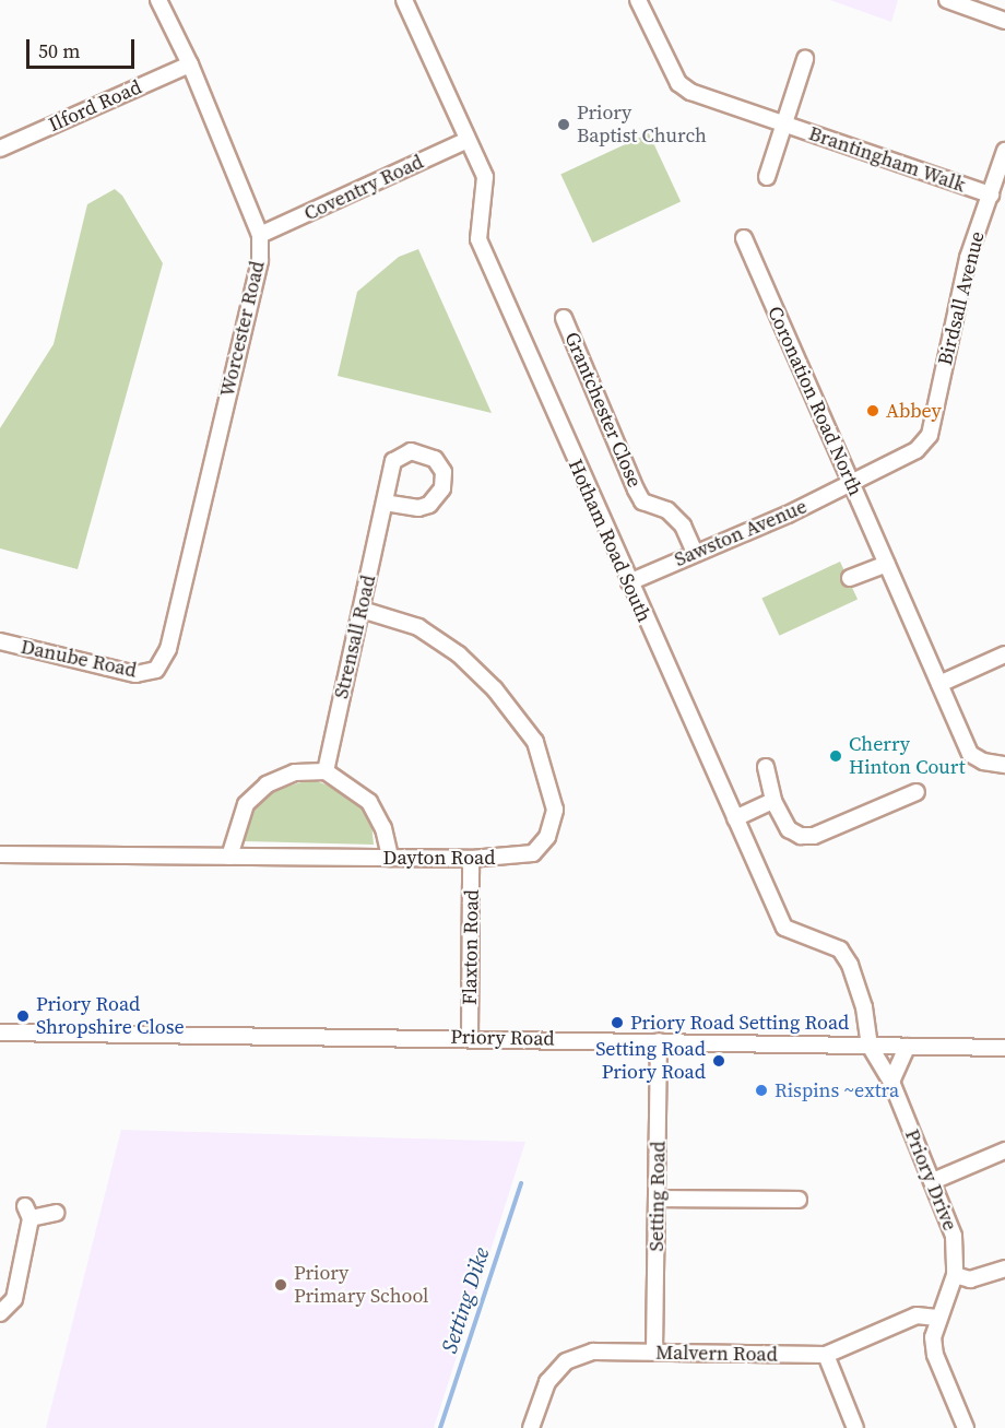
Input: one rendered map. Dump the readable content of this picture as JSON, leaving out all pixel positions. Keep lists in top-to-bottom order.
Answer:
{
  "streets": {
    "street": [
      "Ilford Road",
      "Brantingham Walk",
      "Coventry Road",
      "Birdsall Avenue",
      "Worcester Road",
      "Coronation Road North",
      "Grantchester Close",
      "Sawston Avenue",
      "Hotham Road South",
      "Strensall Road",
      "Danube Road",
      "Dayton Road",
      "Flaxton Road",
      "Priory Road",
      "Priory Drive",
      "Setting Road",
      "Malvern Road"
    ]
  },
  "crossings": [
    ["Ilford Road", "Worcester Road"],
    ["Brantingham Walk", "Birdsall Avenue"],
    ["Coventry Road", "Worcester Road"],
    ["Coventry Road", "Hotham Road South"],
    ["Birdsall Avenue", "Coronation Road North"],
    ["Birdsall Avenue", "Sawston Avenue"],
    ["Worcester Road", "Danube Road"],
    ["Coronation Road North", "Sawston Avenue"],
    ["Grantchester Close", "Sawston Avenue"],
    ["Sawston Avenue", "Hotham Road South"],
    ["Hotham Road South", "Priory Road"],
    ["Hotham Road South", "Priory Drive"],
    ["Strensall Road", "Dayton Road"],
    ["Dayton Road", "Flaxton Road"],
    ["Flaxton Road", "Priory Road"],
    ["Priory Road", "Priory Drive"],
    ["Priory Road", "Setting Road"],
    ["Priory Drive", "Malvern Road"],
    ["Setting Road", "Malvern Road"]
  ],
  "water": ["Setting Dike"],
  "places": [
    "Priory Baptist Church",
    "Abbey",
    "Cherry Hinton Court",
    "Priory Road Shropshire Close",
    "Priory Road Setting Road",
    "Setting Road Priory Road",
    "Rispins ~extra",
    "Priory Primary School"
  ],
  "scale_bar": "50 m"
}
